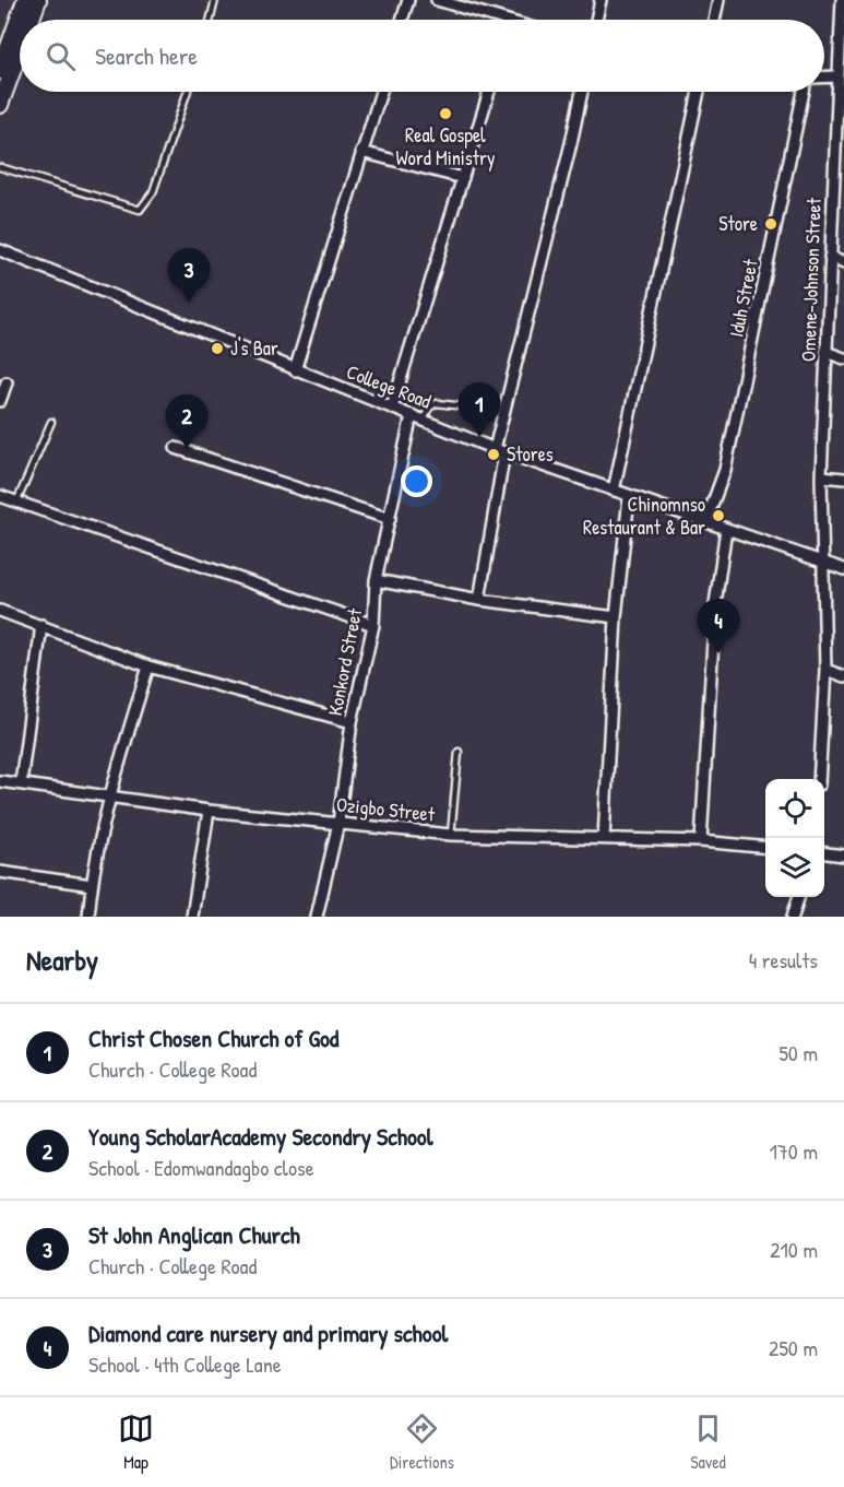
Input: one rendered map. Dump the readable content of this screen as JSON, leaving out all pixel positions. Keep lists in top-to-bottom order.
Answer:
{
  "streets": {
    "street": [
      "Omene-Johnson Street",
      "Iduh Street",
      "College Road",
      "Konkord Street",
      "Ozigbo Street"
    ]
  },
  "crossings": [
    ["Omene-Johnson Street", "College Road"],
    ["Iduh Street", "College Road"],
    ["College Road", "Konkord Street"],
    ["Konkord Street", "Ozigbo Street"]
  ],
  "places": [
    "Real Gospel Word Ministry",
    "Store",
    "J's Bar",
    "Stores",
    "Chinomnso Restaurant & Bar"
  ],
  "page": {
    "search": "Search here",
    "pins": [
      "3",
      "1",
      "2",
      "4"
    ],
    "heading": ["Nearby", "4 results"],
    "list": [
      {
        "mark": "1",
        "name": "Christ Chosen Church of God",
        "note": "Church · College Road",
        "value": "50 m"
      },
      {
        "mark": "2",
        "name": "Young ScholarAcademy Secondry School",
        "note": "School · Edomwandagbo close",
        "value": "170 m"
      },
      {
        "mark": "3",
        "name": "St John Anglican Church",
        "note": "Church · College Road",
        "value": "210 m"
      },
      {
        "mark": "4",
        "name": "Diamond care nursery and primary school",
        "note": "School · 4th College Lane",
        "value": "250 m"
      }
    ],
    "nav": ["Map", "Directions", "Saved"]
  }
}
